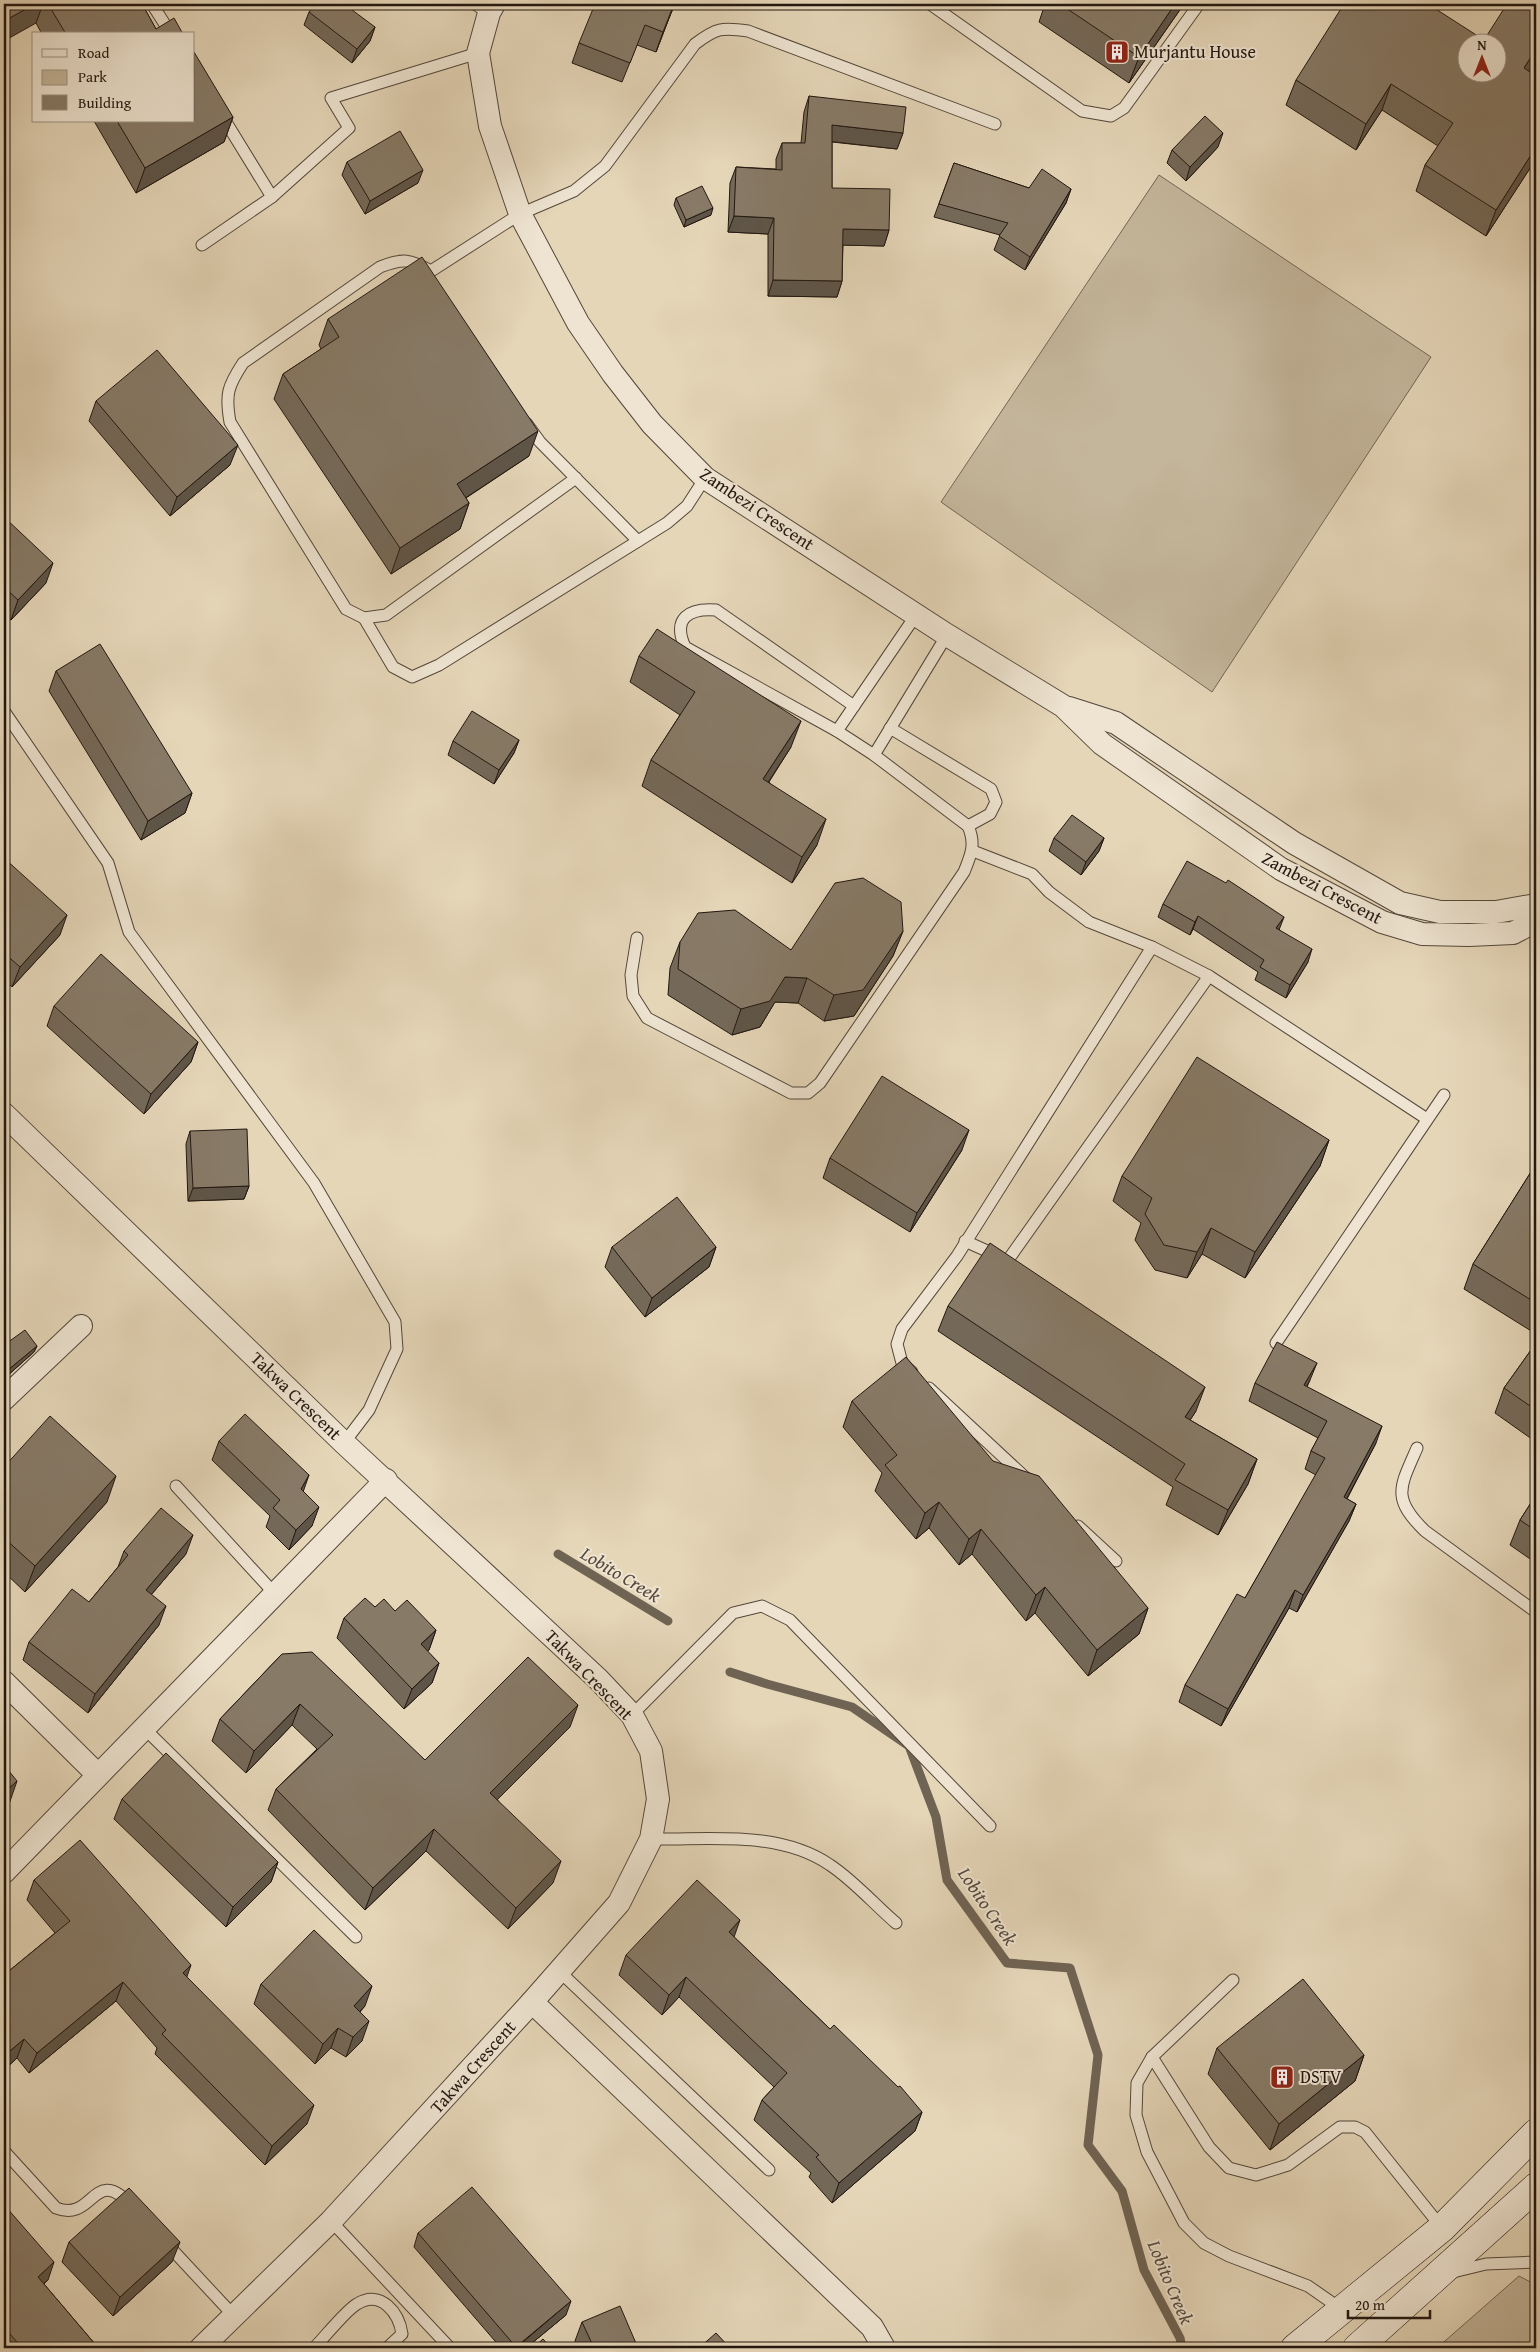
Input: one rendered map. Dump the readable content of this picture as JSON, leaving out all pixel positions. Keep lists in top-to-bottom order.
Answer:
{
  "streets": {
    "street": ["Zambezi Crescent", "Takwa Crescent"]
  },
  "water": ["Lobito Creek"],
  "places": {
    "building": ["Murjantu House", "DSTV"]
  },
  "legend": ["Road", "Park", "Building"],
  "scale_bar": "20 m",
  "north": "top"
}
